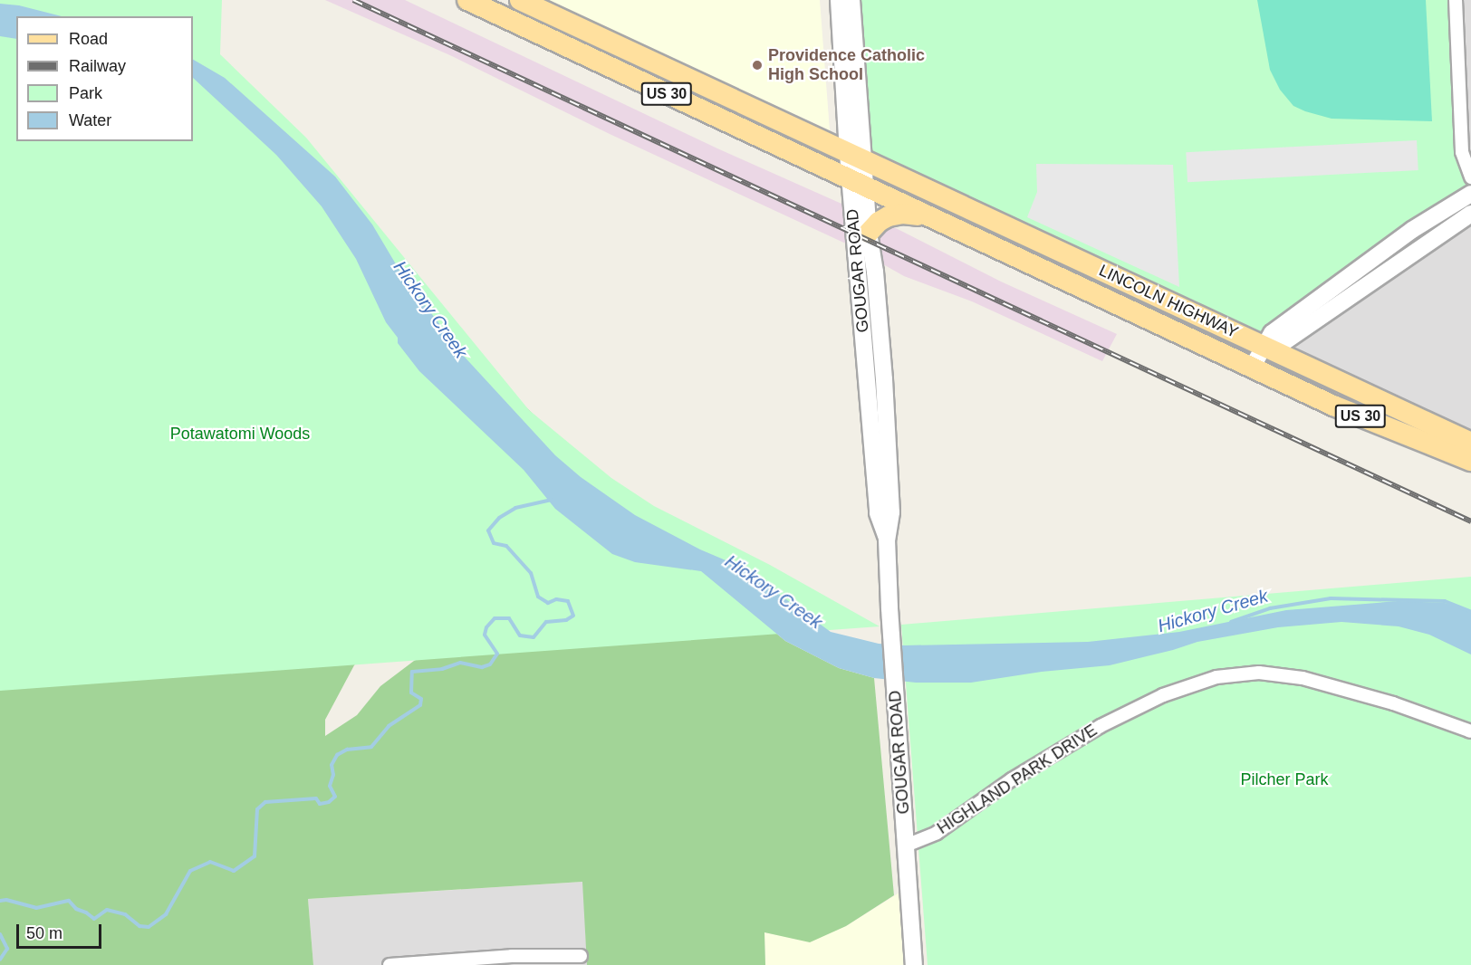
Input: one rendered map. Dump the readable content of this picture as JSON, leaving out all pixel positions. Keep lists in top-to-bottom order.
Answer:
{
  "streets": {
    "main road": ["US 30", "LINCOLN HIGHWAY"],
    "street": ["GOUGAR ROAD", "HIGHLAND PARK DRIVE"]
  },
  "crossings": [
    ["US 30", "GOUGAR ROAD"],
    ["US 30", "LINCOLN HIGHWAY"],
    ["GOUGAR ROAD", "LINCOLN HIGHWAY"],
    ["GOUGAR ROAD", "HIGHLAND PARK DRIVE"]
  ],
  "water": ["Hickory Creek"],
  "parks": ["Potawatomi Woods", "Pilcher Park"],
  "places": ["Providence Catholic High School"],
  "legend": [
    "Road",
    "Railway",
    "Park",
    "Water"
  ],
  "scale_bar": "50 m"
}
